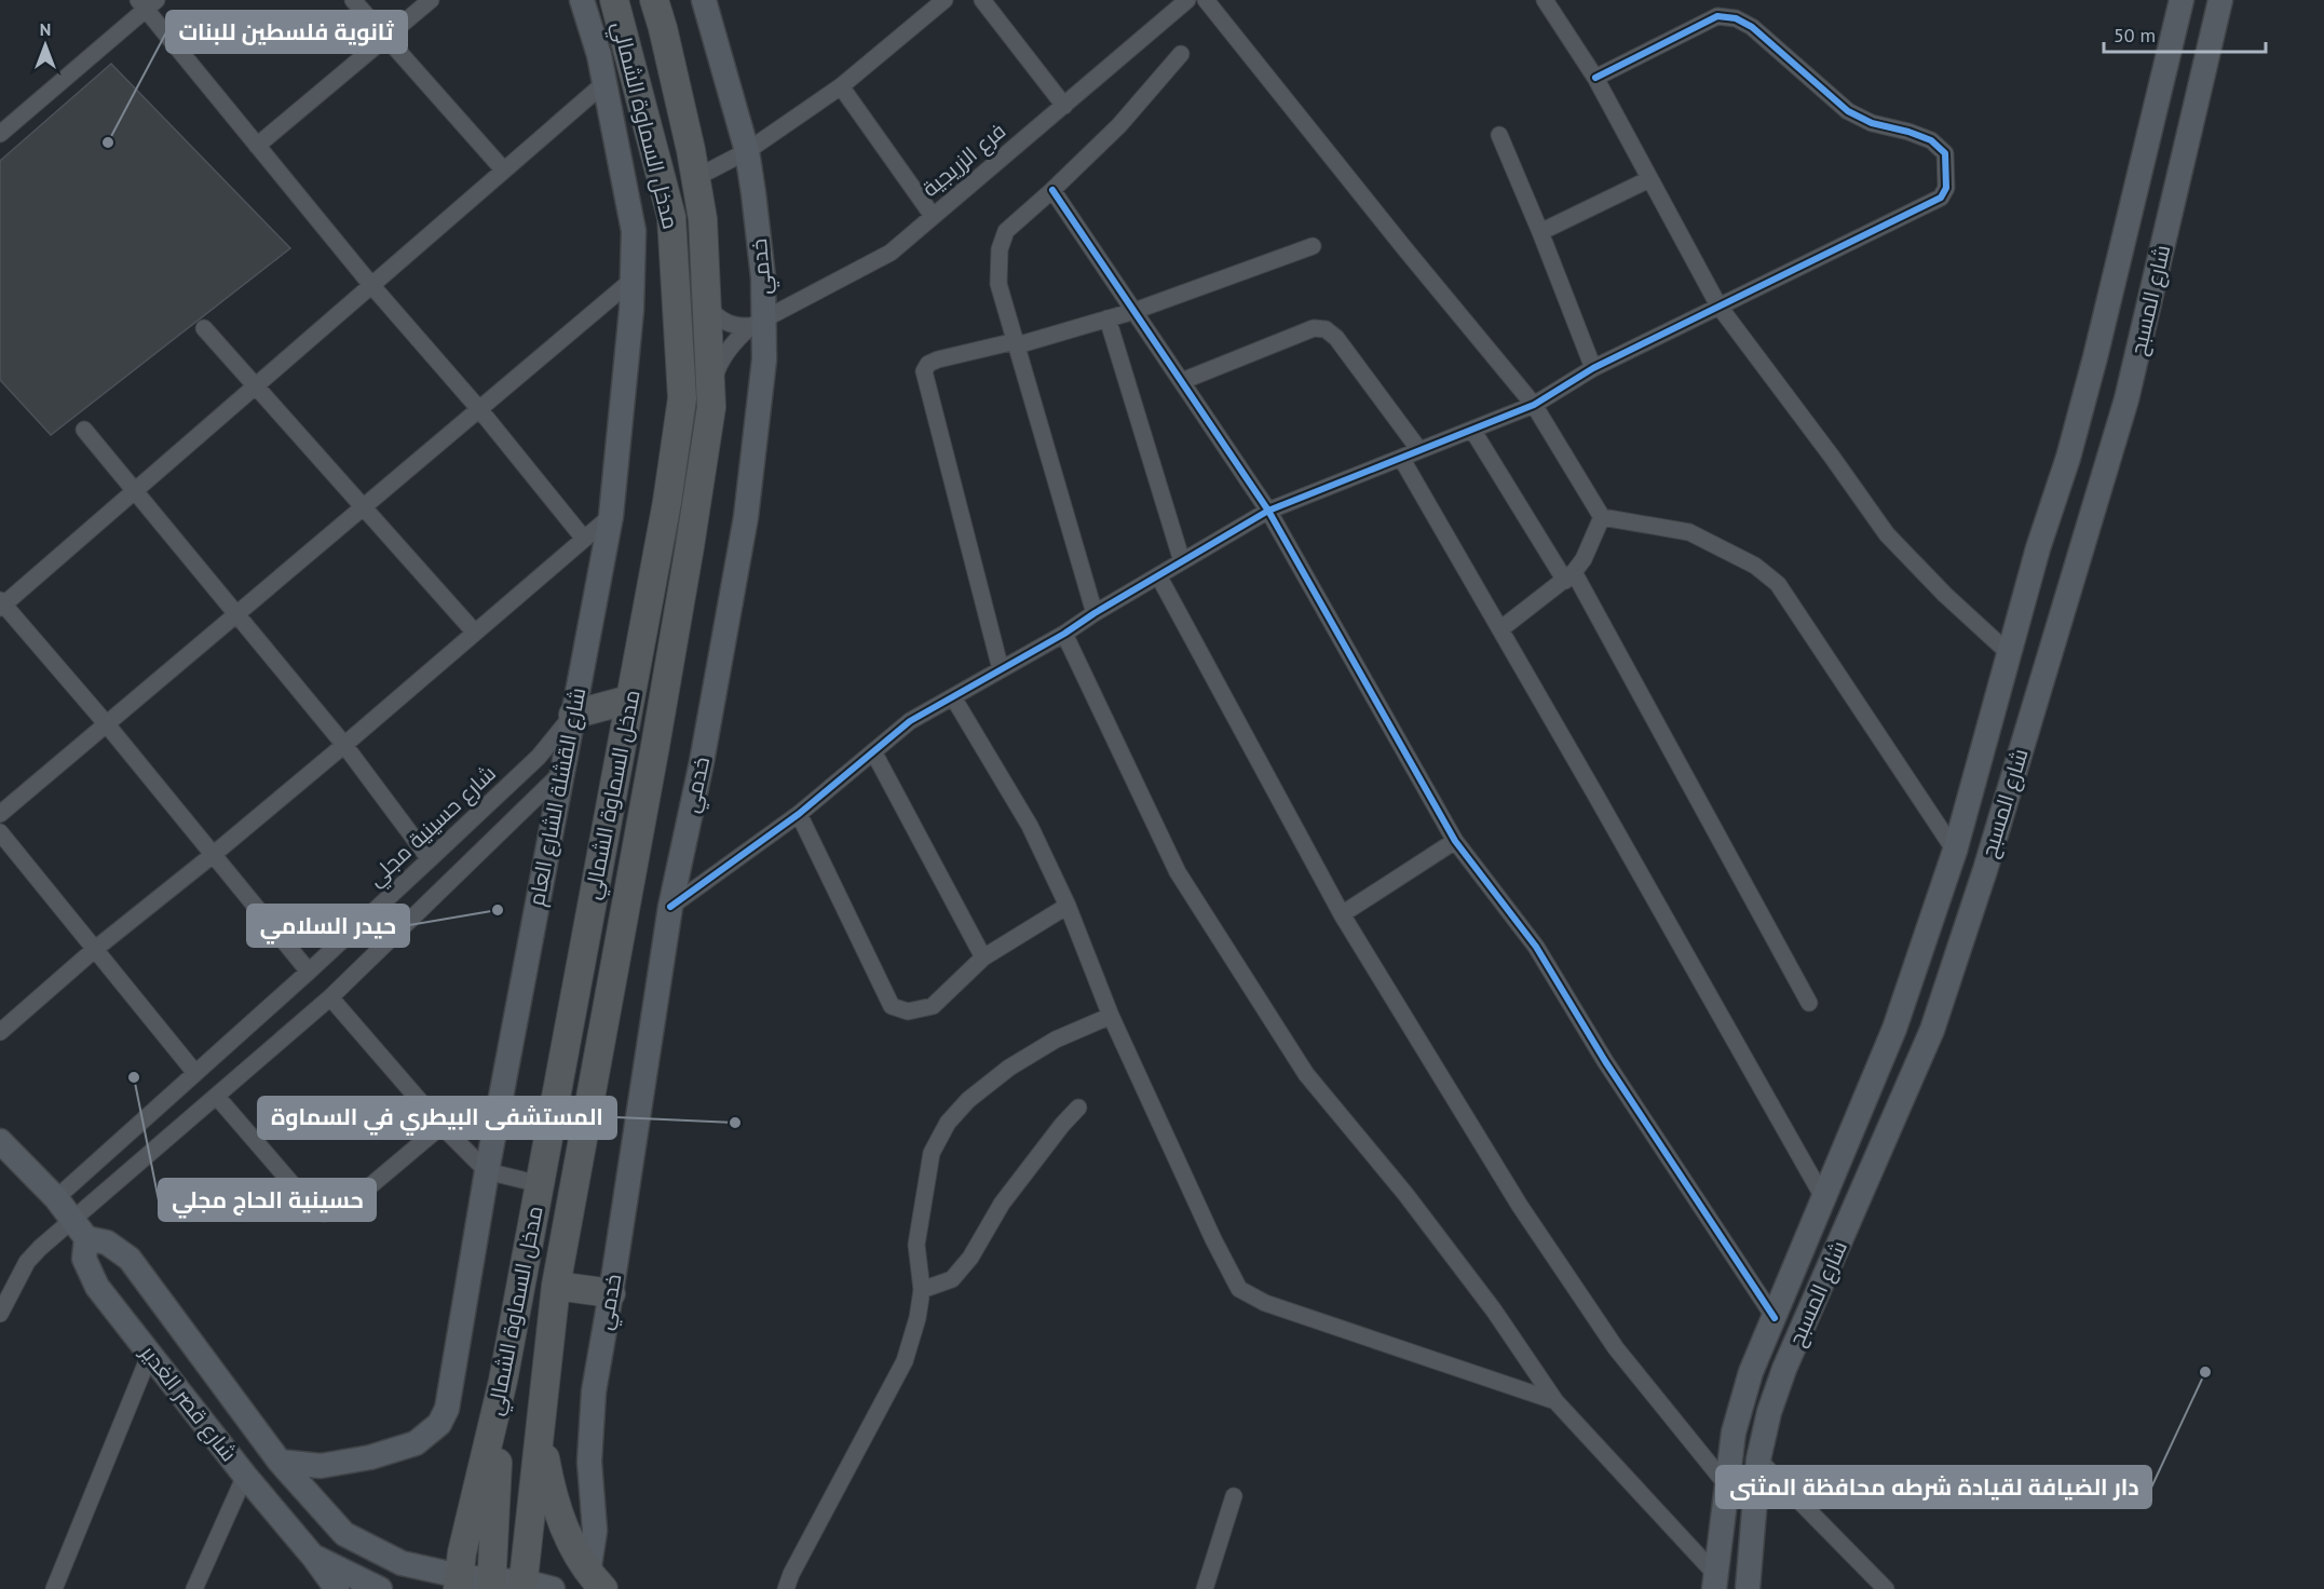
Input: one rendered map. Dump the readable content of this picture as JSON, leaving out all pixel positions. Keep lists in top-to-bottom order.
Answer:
{
  "streets": {
    "highway": ["مدخل السماوة الشمالي"],
    "main road": [
      "خدمي",
      "شارع المسبح",
      "شارع القشلة الشارع العام",
      "شارع قصر الغدير"
    ],
    "street": ["فرع الزريجية", "شارع حسينية مجلي"]
  },
  "crossings": [
    ["مدخل السماوة الشمالي", "فرع الزريجية"],
    ["فرع الزريجية", "خدمي"],
    ["شارع القشلة الشارع العام", "شارع حسينية مجلي"]
  ],
  "places": [
    "ثانوية فلسطين للبنات",
    "حيدر السلامي",
    "حسينية الحاج مجلي",
    "المستشفى البيطري في السماوة",
    "دار الضيافة لقيادة شرطه محافظة المثنى"
  ],
  "scale_bar": "50 m",
  "north": "top"
}
